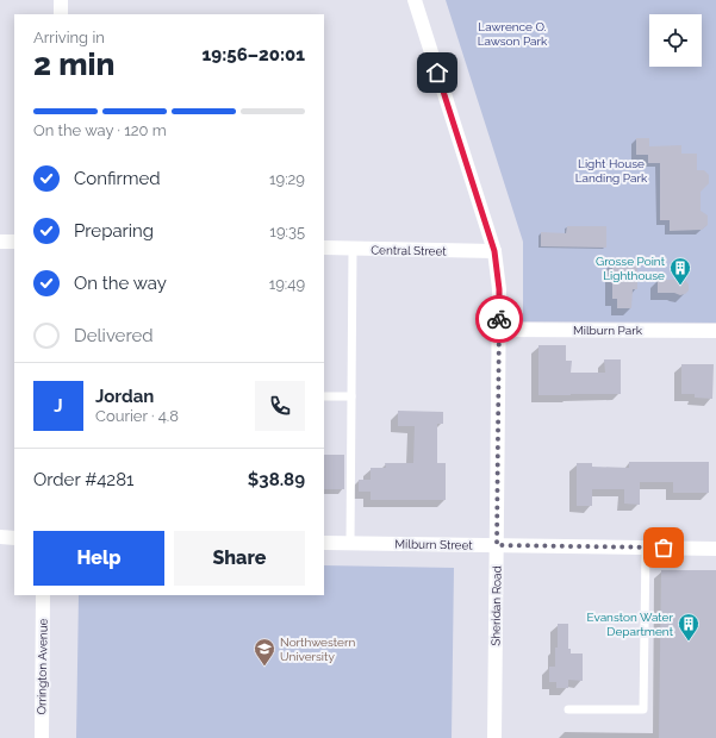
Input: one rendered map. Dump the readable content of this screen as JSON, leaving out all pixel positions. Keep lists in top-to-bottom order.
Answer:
{
  "streets": {
    "street": [
      "Central Street",
      "Milburn Park",
      "Milburn Street",
      "Sheridan Road",
      "Orrington Avenue"
    ]
  },
  "crossings": [
    ["Central Street", "Sheridan Road"],
    ["Milburn Park", "Sheridan Road"],
    ["Milburn Street", "Sheridan Road"]
  ],
  "parks": ["Lawrence O. Lawson Park", "Light House Landing Park"],
  "places": {
    "building": ["Grosse Point Lighthouse", "Evanston Water Department"],
    "school or university": ["Northwestern University"]
  },
  "page": {
    "heading": ["2 min", "Arriving in", "19:56–20:01"],
    "panel": [
      "Jordan",
      "Courier · 4.8",
      "Order #4281",
      "$38.89"
    ],
    "bar": "On the way · 120 m",
    "list": [
      ["Confirmed", "19:29"],
      ["Preparing", "19:35"],
      ["On the way", "19:49"],
      "Delivered"
    ],
    "round": "J",
    "buttons": ["Help", "Share"]
  }
}
